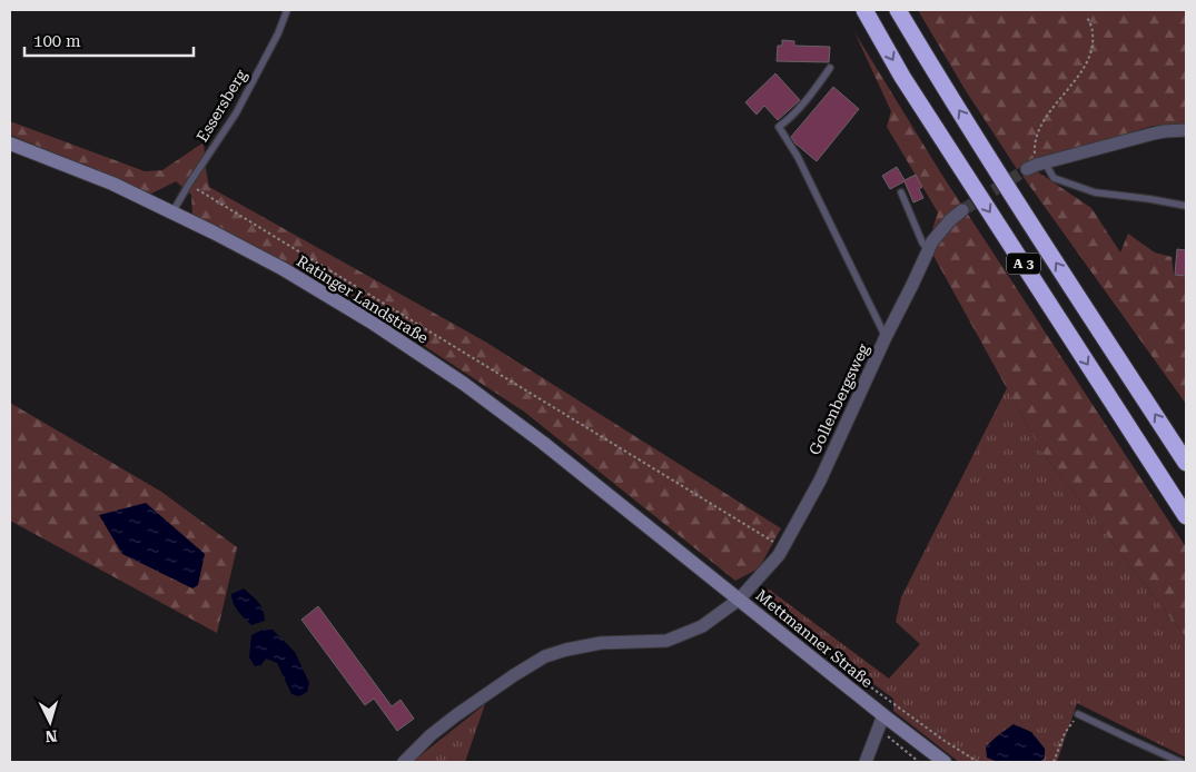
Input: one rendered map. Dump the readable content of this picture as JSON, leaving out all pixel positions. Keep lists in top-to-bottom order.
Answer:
{
  "streets": {
    "highway": ["A 3"],
    "main road": ["Ratinger Landstraße", "Mettmanner Straße"],
    "street": ["Gollenbergsweg"],
    "lane": ["Essersberg"]
  },
  "crossings": [
    ["Essersberg", "Ratinger Landstraße"],
    ["Ratinger Landstraße", "Mettmanner Straße"],
    ["Gollenbergsweg", "Mettmanner Straße"]
  ],
  "scale_bar": "100 m",
  "north": "bottom"
}
